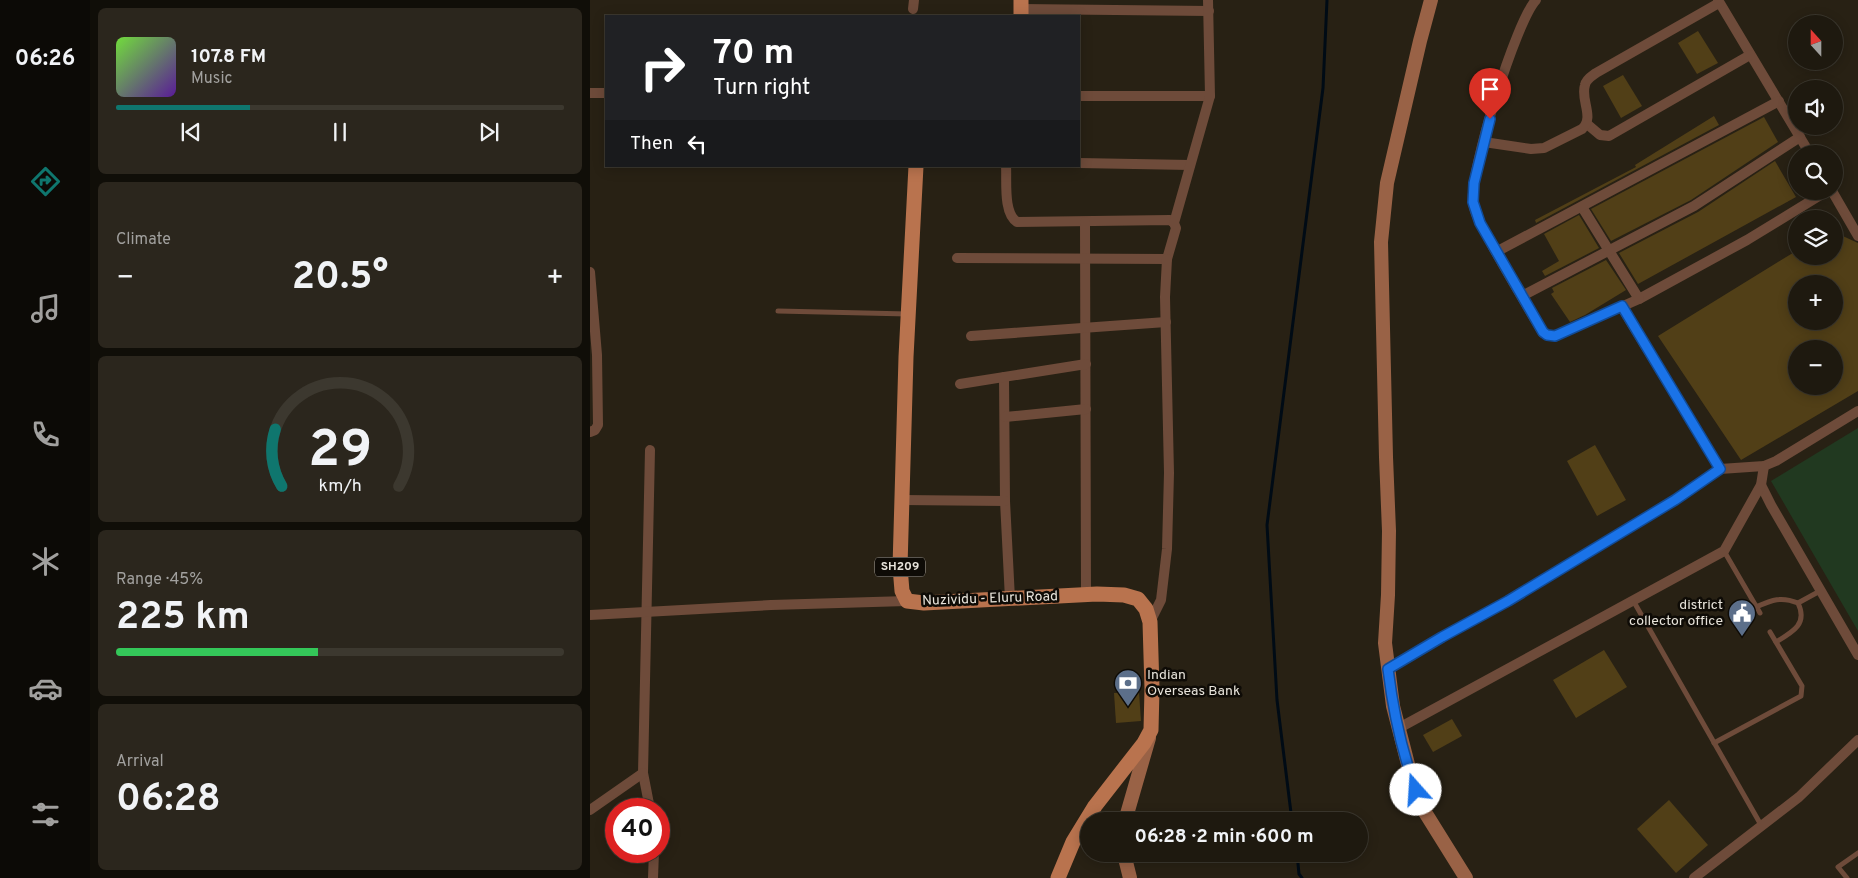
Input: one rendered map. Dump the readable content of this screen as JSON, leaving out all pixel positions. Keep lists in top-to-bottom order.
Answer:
{
  "streets": {
    "main road": ["SH209", "Nuzividu - Eluru Road"]
  },
  "places": {
    "public building": ["district collector office"],
    "bank": ["Indian Overseas Bank"]
  },
  "north": "top",
  "page": {
    "tabs": "06:26",
    "map_buttons": ["+", "−"],
    "turn": ["70 m", "Turn right"],
    "song": ["107.8 FM", "Music"],
    "then": "Then",
    "tile": [
      "Climate",
      ["Range · 45%", "225 km"],
      ["Arrival", "06:28"]
    ],
    "heat": ["−", "20.5°", "+"],
    "limit": "40",
    "trip": "06:28 · 2 min · 600 m",
    "gauge": ["29", "km/h"]
  }
}
